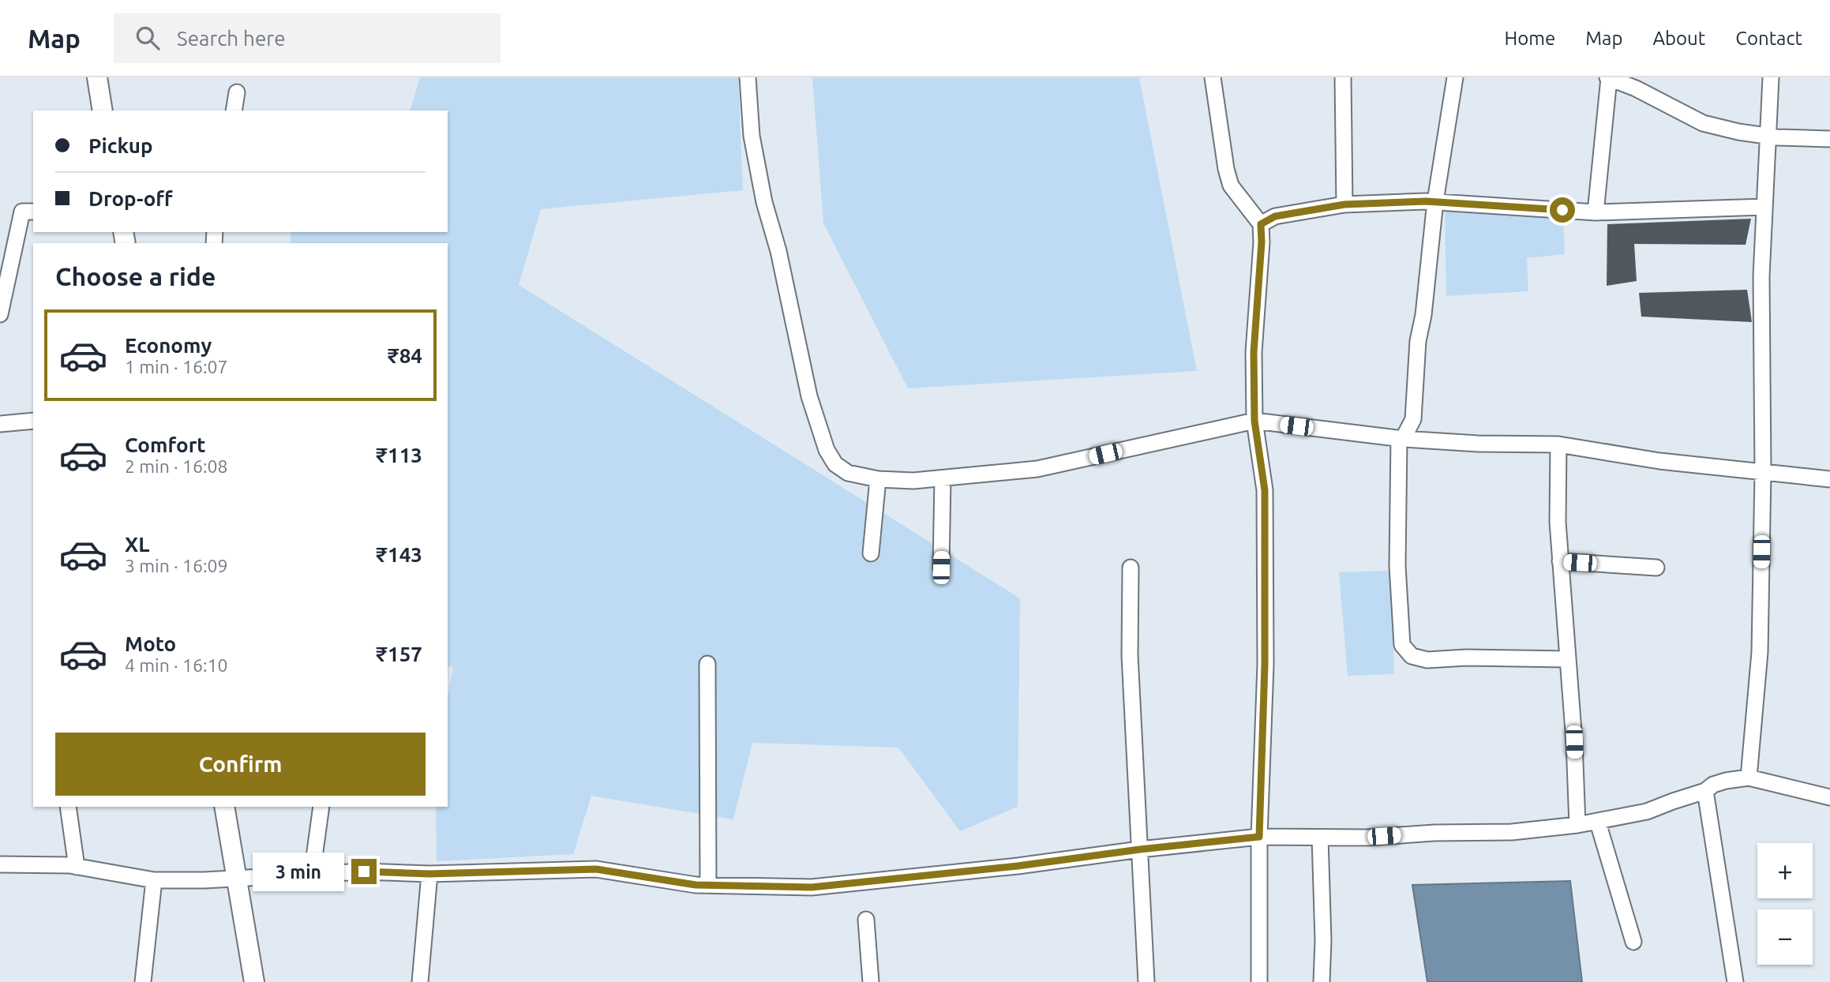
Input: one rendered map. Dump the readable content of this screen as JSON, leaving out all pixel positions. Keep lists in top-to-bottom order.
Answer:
{
  "page": {
    "header": "Map",
    "search": "Search here",
    "nav": [
      "Home",
      "Map",
      "About",
      "Contact"
    ],
    "banner": ["Pickup", "Drop-off"],
    "heading": "Choose a ride",
    "list": [
      {
        "name": "Economy",
        "note": "1 min · 16:07",
        "value": "₹84"
      },
      {
        "name": "Comfort",
        "note": "2 min · 16:08",
        "value": "₹113"
      },
      {
        "name": "XL",
        "note": "3 min · 16:09",
        "value": "₹143"
      },
      {
        "name": "Moto",
        "note": "4 min · 16:10",
        "value": "₹157"
      }
    ],
    "buttons": "Confirm",
    "map_buttons": ["+", "−"],
    "bubble": "3 min"
  }
}
